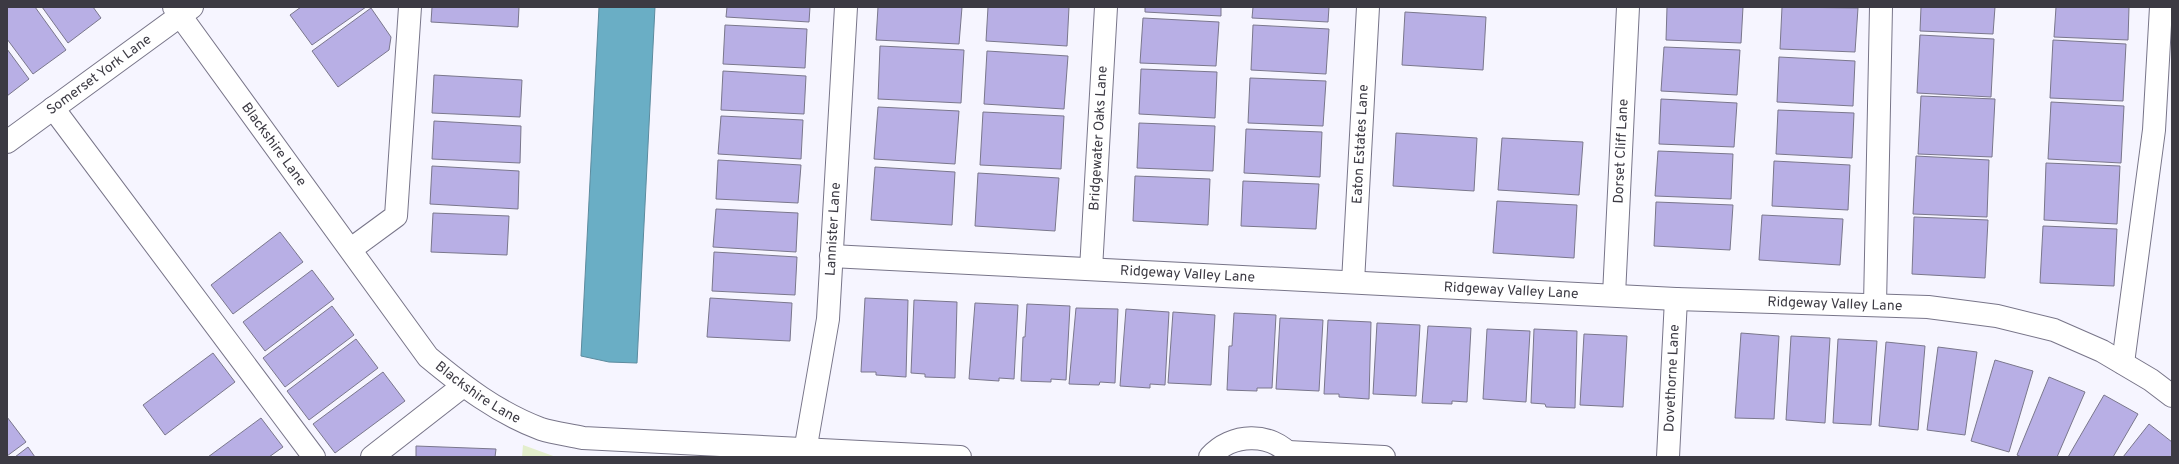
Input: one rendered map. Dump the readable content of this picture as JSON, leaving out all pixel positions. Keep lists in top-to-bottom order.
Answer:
{
  "streets": {
    "street": [
      "Somerset York Lane",
      "Bridgewater Oaks Lane",
      "Blackshire Lane",
      "Eaton Estates Lane",
      "Dorset Cliff Lane",
      "Lannister Lane",
      "Ridgeway Valley Lane",
      "Dovethorne Lane"
    ]
  },
  "crossings": [
    ["Somerset York Lane", "Blackshire Lane"],
    ["Bridgewater Oaks Lane", "Ridgeway Valley Lane"],
    ["Blackshire Lane", "Lannister Lane"],
    ["Eaton Estates Lane", "Ridgeway Valley Lane"],
    ["Dorset Cliff Lane", "Ridgeway Valley Lane"],
    ["Lannister Lane", "Ridgeway Valley Lane"],
    ["Ridgeway Valley Lane", "Dovethorne Lane"]
  ]
}
